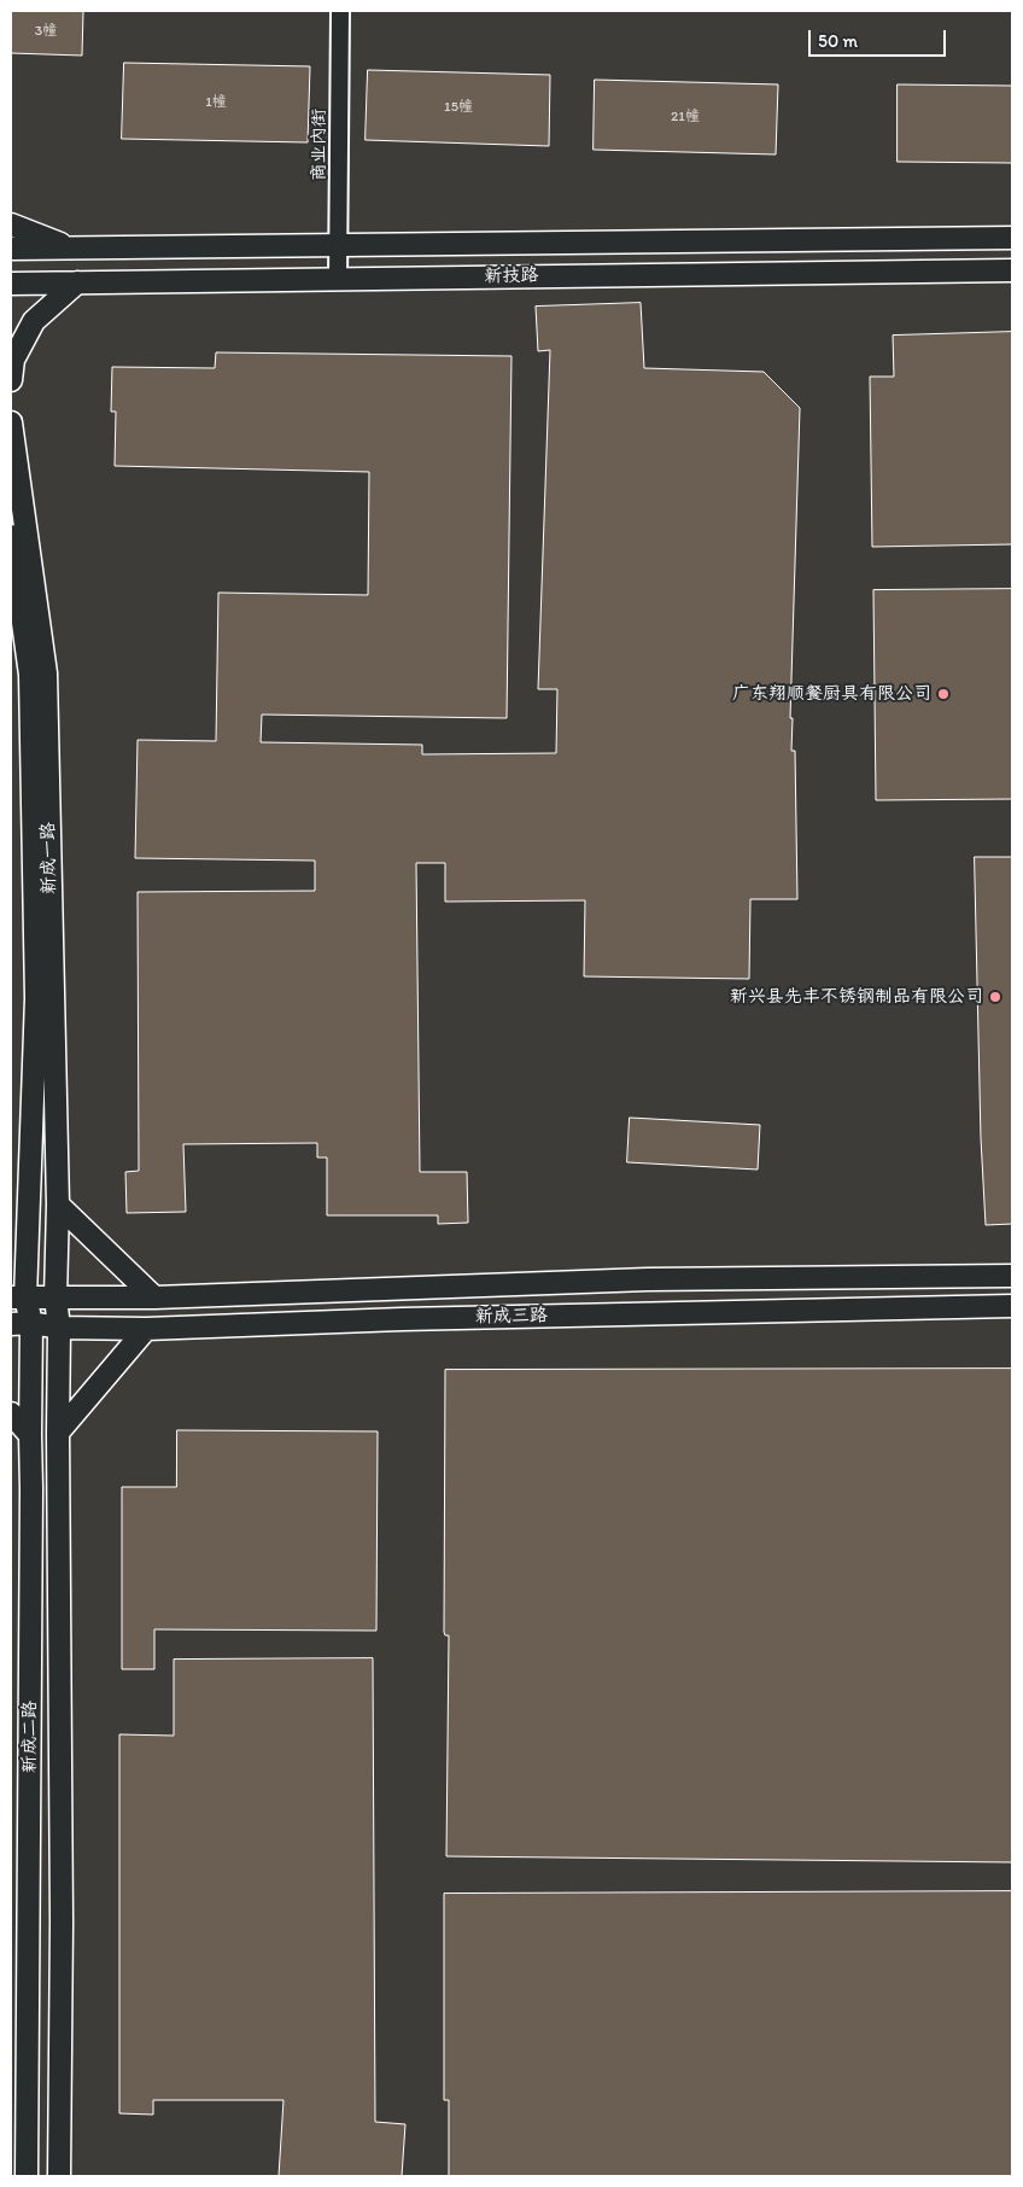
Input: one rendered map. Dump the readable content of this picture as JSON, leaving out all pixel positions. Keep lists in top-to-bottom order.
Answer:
{
  "streets": {
    "street": [
      "商业内街",
      "新技路",
      "新成一路",
      "新成三路",
      "新成二路"
    ]
  },
  "crossings": [
    ["商业内街", "新技路"],
    ["新成一路", "新成三路"],
    ["新成一路", "新成二路"],
    ["新成三路", "新成二路"]
  ],
  "places": ["广东翔顺餐厨具有限公司", "新兴县先丰不锈钢制品有限公司"],
  "house_numbers": [
    "3幢",
    "1幢",
    "15幢",
    "21幢"
  ],
  "scale_bar": "50 m"
}
